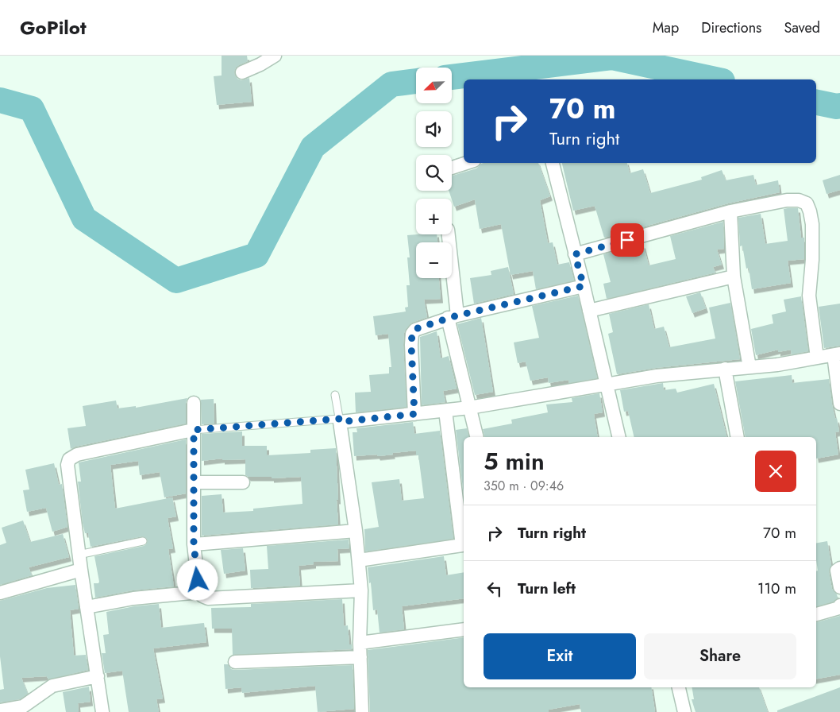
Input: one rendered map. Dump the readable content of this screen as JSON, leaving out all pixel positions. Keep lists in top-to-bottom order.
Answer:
{
  "north": "bottom left",
  "page": {
    "header": "GoPilot",
    "nav": ["Map", "Directions", "Saved"],
    "map_buttons": ["+", "−"],
    "turn": ["70 m", "Turn right"],
    "heading": ["5 min", "350 m · 09:46"],
    "list": [
      {
        "name": "Turn right",
        "value": "70 m"
      },
      {
        "name": "Turn left",
        "value": "110 m"
      }
    ],
    "buttons": ["Exit", "Share"]
  }
}
